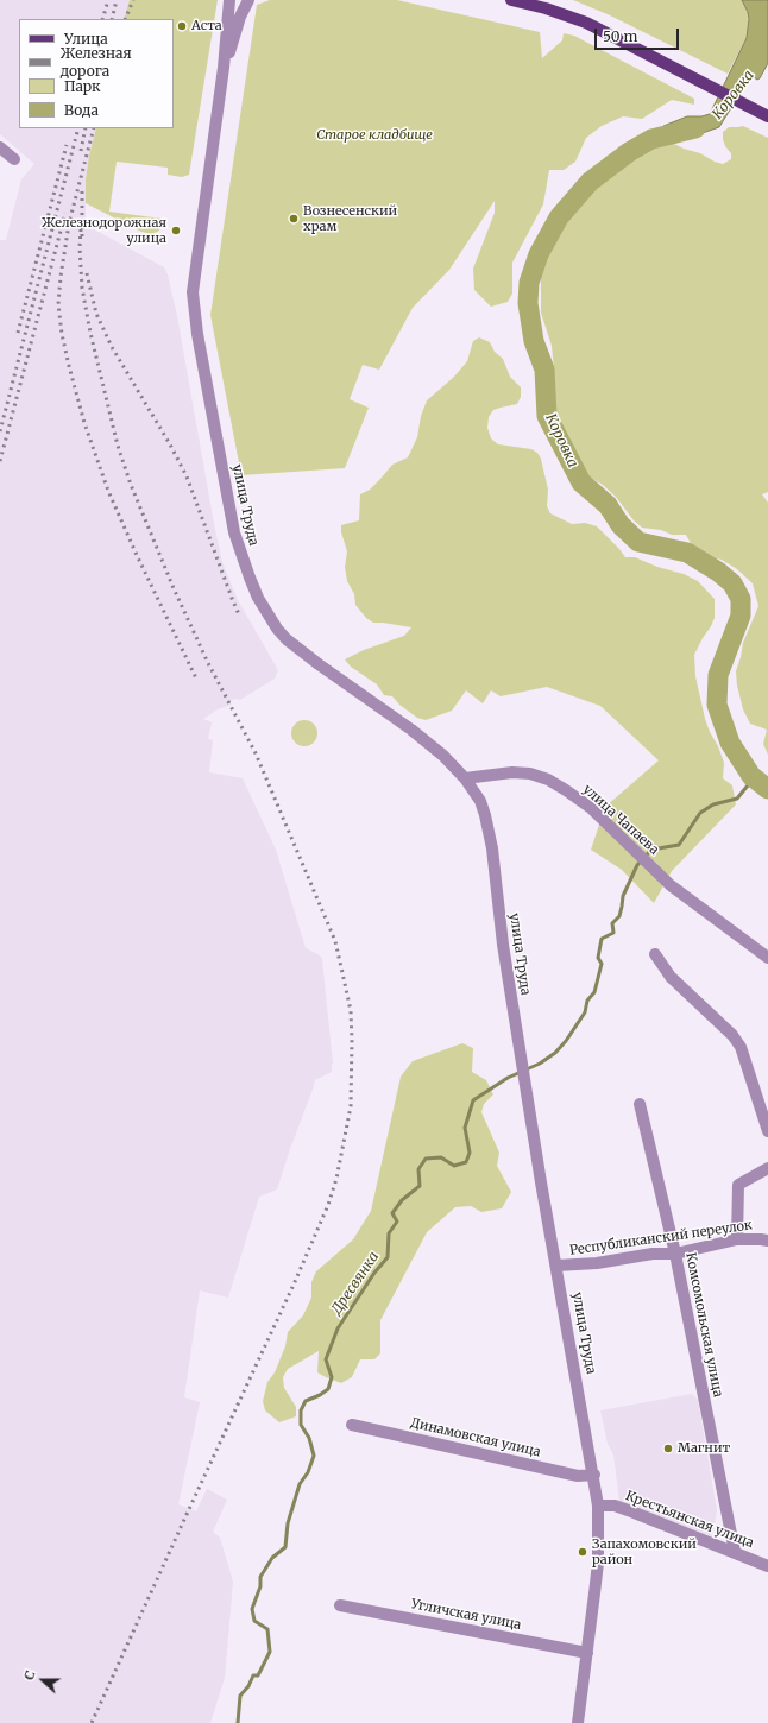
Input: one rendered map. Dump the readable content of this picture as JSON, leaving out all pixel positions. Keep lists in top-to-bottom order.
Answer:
{
  "streets": {
    "street": [
      "улица Труда",
      "улица Чапаева",
      "Республиканский переулок",
      "Комсомольская улица",
      "Динамовская улица",
      "Крестьянская улица",
      "Угличская улица"
    ]
  },
  "crossings": [
    ["улица Труда", "улица Чапаева"],
    ["улица Труда", "Республиканский переулок"],
    ["улица Труда", "Динамовская улица"],
    ["улица Труда", "Крестьянская улица"],
    ["улица Труда", "Угличская улица"],
    ["Республиканский переулок", "Комсомольская улица"],
    ["Комсомольская улица", "Крестьянская улица"]
  ],
  "water": ["Коровка", "Дресвянка"],
  "parks": ["Старое кладбище"],
  "places": [
    "Аста",
    "Вознесенский храм",
    "Железнодорожная улица",
    "Магнит",
    "Запахомовский район"
  ],
  "legend": [
    "Улица",
    "Железная дорога",
    "Парк",
    "Вода"
  ],
  "scale_bar": "50 m",
  "north": "left"
}
